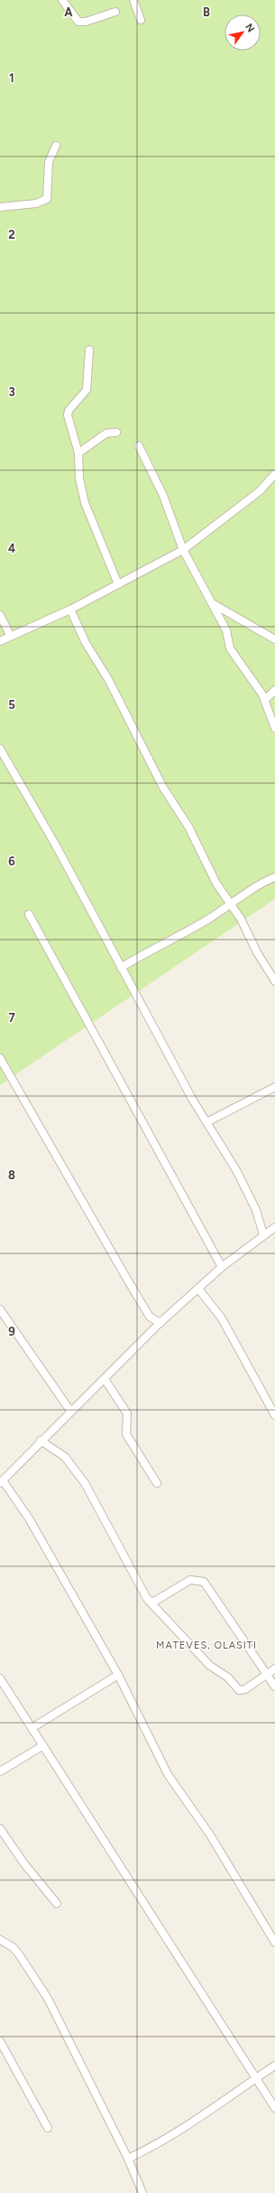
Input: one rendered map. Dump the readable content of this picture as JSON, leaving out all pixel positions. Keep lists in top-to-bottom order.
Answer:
{
  "districts": ["MATEVES, OLASITI"],
  "north": "top right",
  "grid": {
    "columns": ["A", "B"],
    "rows": [
      "1",
      "2",
      "3",
      "4",
      "5",
      "6",
      "7",
      "8",
      "9"
    ]
  }
}
